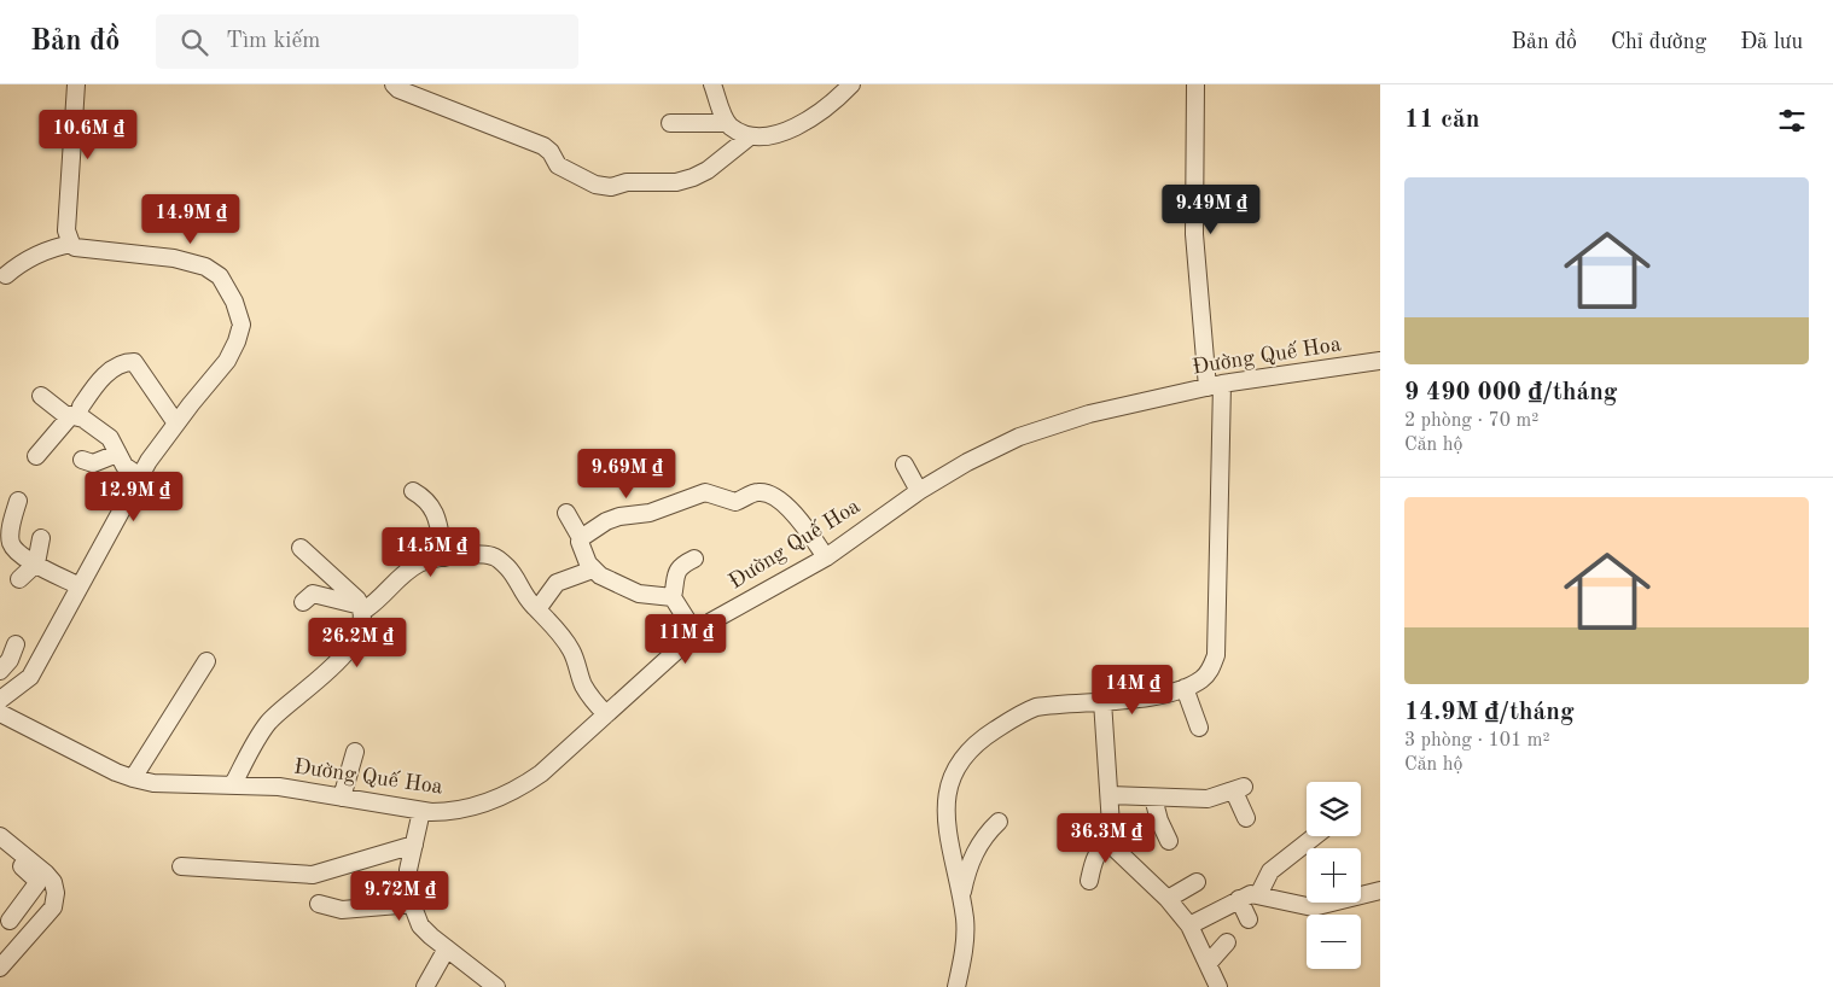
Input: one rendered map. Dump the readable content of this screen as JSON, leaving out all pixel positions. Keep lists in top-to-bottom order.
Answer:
{
  "streets": {
    "street": ["Đường Quế Hoa"]
  },
  "page": {
    "header": "Bản đồ",
    "search": "Tìm kiếm",
    "nav": ["Bản đồ", "Chỉ đường", "Đã lưu"],
    "heading": "11 căn",
    "price": [
      "10.6M ₫",
      "9.49M ₫",
      "14.9M ₫",
      "9.69M ₫",
      "12.9M ₫",
      "14.5M ₫",
      "11M ₫",
      "26.2M ₫",
      "14M ₫",
      "36.3M ₫",
      "9.72M ₫"
    ],
    "list": [
      {
        "name": "9 490 000 ₫/tháng",
        "note": "2 phòng · 70 m² · Căn hộ"
      },
      {
        "name": "14.9M ₫/tháng",
        "note": "3 phòng · 101 m² · Căn hộ"
      }
    ],
    "map_buttons": ["+", "−"]
  }
}
